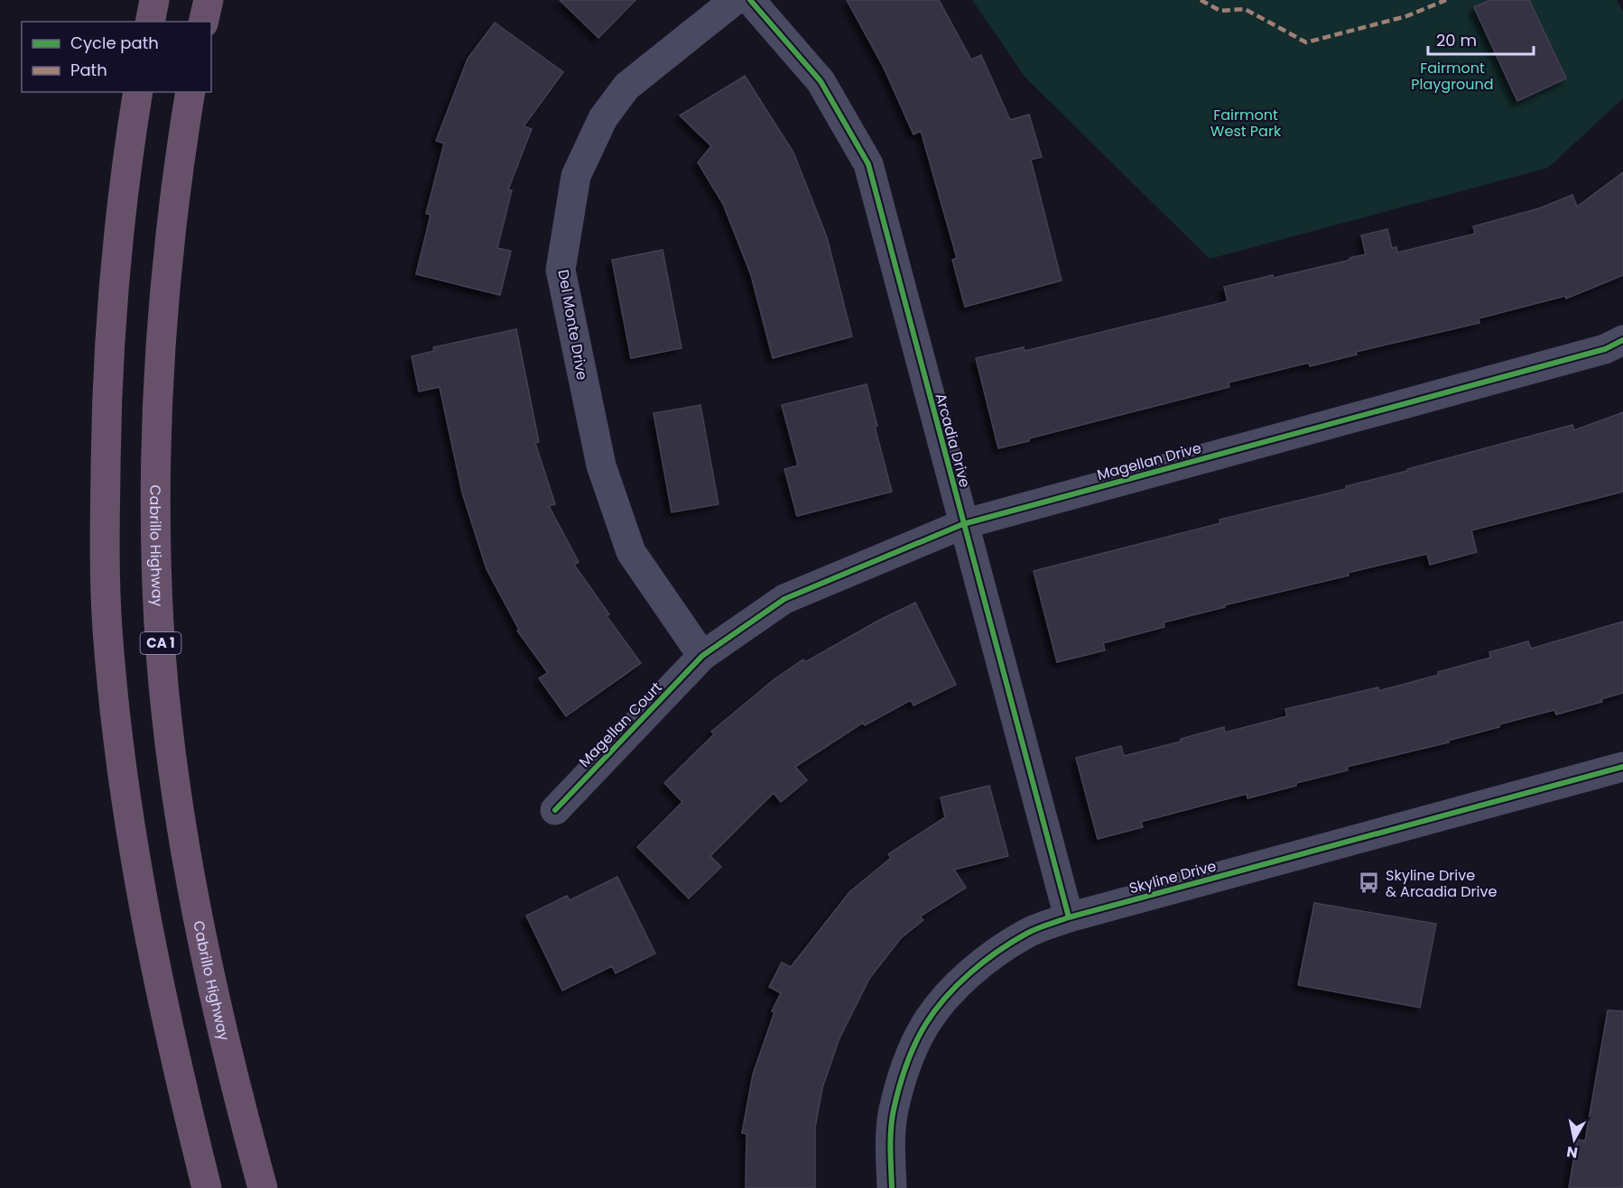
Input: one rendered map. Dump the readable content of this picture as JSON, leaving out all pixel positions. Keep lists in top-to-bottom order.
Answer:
{
  "streets": {
    "highway": ["Cabrillo Highway", "CA 1"],
    "street": [
      "Del Monte Drive",
      "Arcadia Drive",
      "Magellan Drive",
      "Magellan Court",
      "Skyline Drive"
    ]
  },
  "crossings": [
    ["Del Monte Drive", "Magellan Drive"],
    ["Del Monte Drive", "Magellan Court"],
    ["Arcadia Drive", "Magellan Drive"],
    ["Arcadia Drive", "Skyline Drive"],
    ["Magellan Drive", "Magellan Court"]
  ],
  "parks": ["Fairmont Playground", "Fairmont West Park"],
  "places": {
    "bus stop": ["Skyline Drive & Arcadia Drive"]
  },
  "legend": ["Cycle path", "Path"],
  "scale_bar": "20 m",
  "north": "bottom"
}
